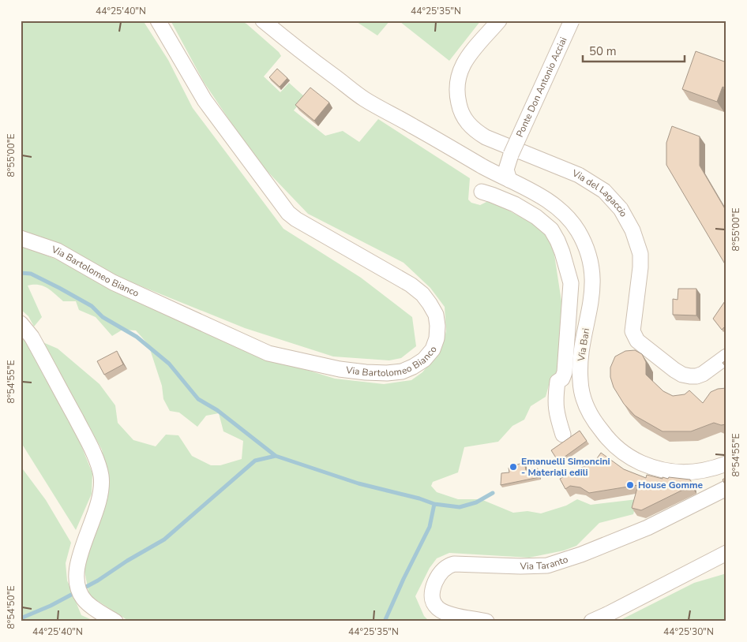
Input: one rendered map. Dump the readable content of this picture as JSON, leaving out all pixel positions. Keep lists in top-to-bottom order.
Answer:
{
  "streets": {
    "street": [
      "Ponte Don Antonio Acciai",
      "Via del Lagaccio",
      "Via Bartolomeo Bianco",
      "Via Bari",
      "Via Taranto"
    ]
  },
  "crossings": [
    ["Ponte Don Antonio Acciai", "Via Bari"]
  ],
  "places": ["Emanuelli Simoncini - Materiali edili", "House Gomme"],
  "scale_bar": "50 m",
  "coordinates": [
    "44°25'40\"N",
    "44°25'35\"N",
    "8°55'00\"E",
    "8°54'55\"E",
    "8°54'50\"E",
    "44°25'30\"N"
  ]
}
